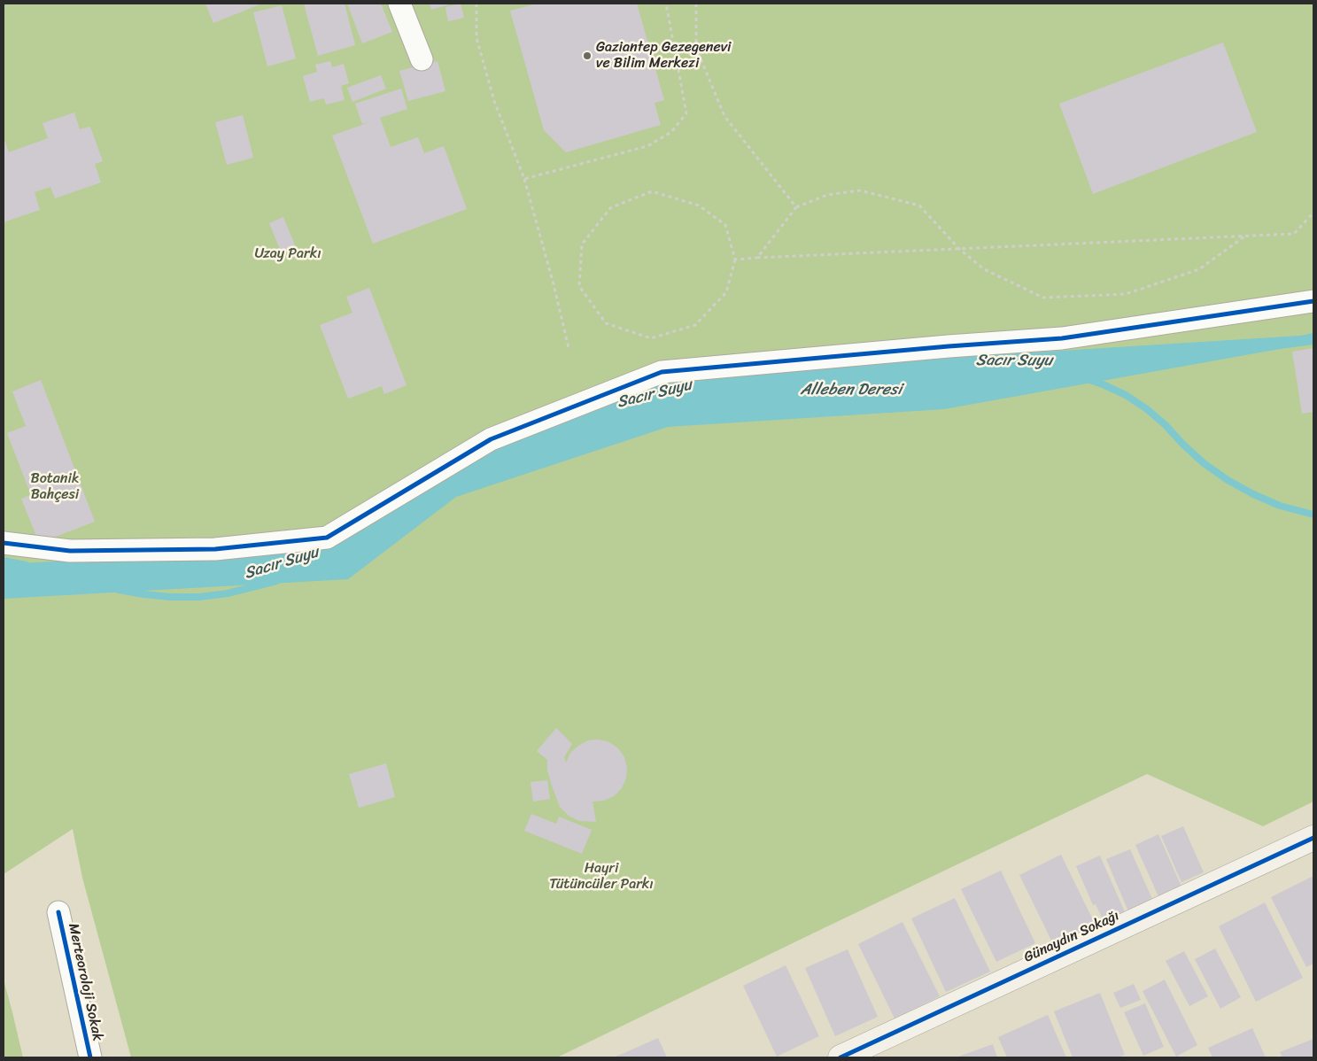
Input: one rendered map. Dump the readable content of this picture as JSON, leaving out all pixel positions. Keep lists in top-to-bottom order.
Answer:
{
  "streets": {
    "street": ["Günaydın Sokağı", "Merteoroloji Sokak"]
  },
  "water": ["Sacır Suyu", "Alleben Deresi"],
  "parks": ["Uzay Parkı", "Botanik Bahçesi", "Hayri Tütüncüler Parkı"],
  "places": ["Gaziantep Gezegenevi ve Bilim Merkezi"]
}
